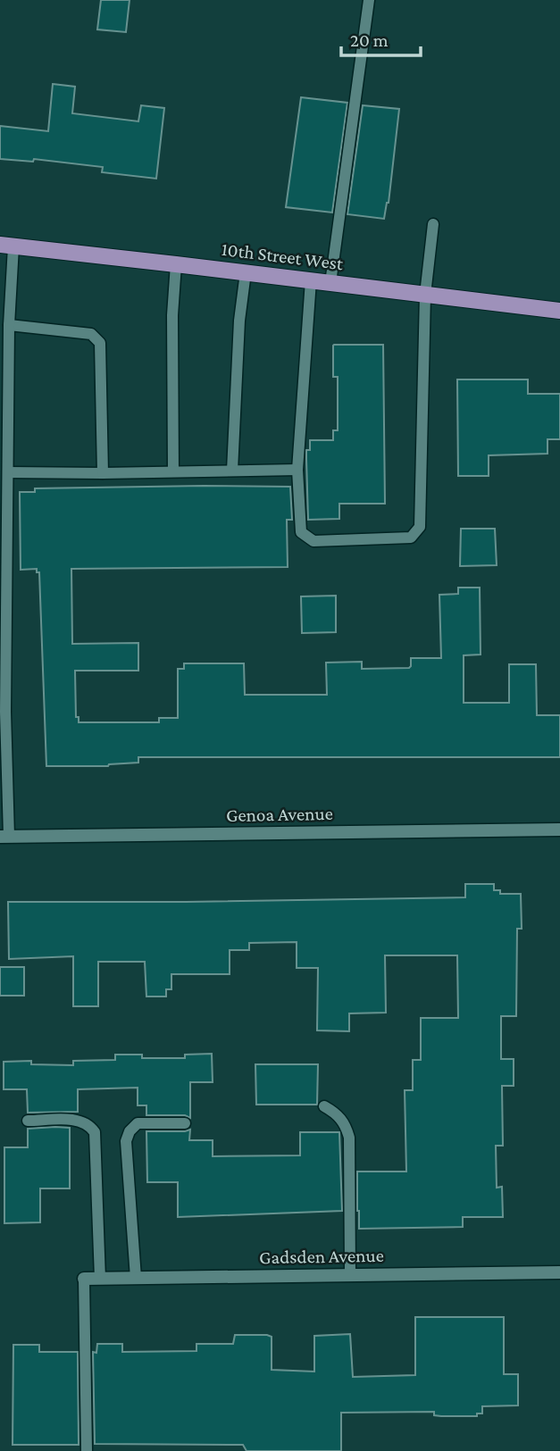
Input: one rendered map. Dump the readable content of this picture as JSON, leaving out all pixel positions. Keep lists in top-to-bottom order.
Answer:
{
  "streets": {
    "main road": ["10th Street West"],
    "street": ["Genoa Avenue", "Gadsden Avenue"]
  },
  "scale_bar": "20 m"
}
